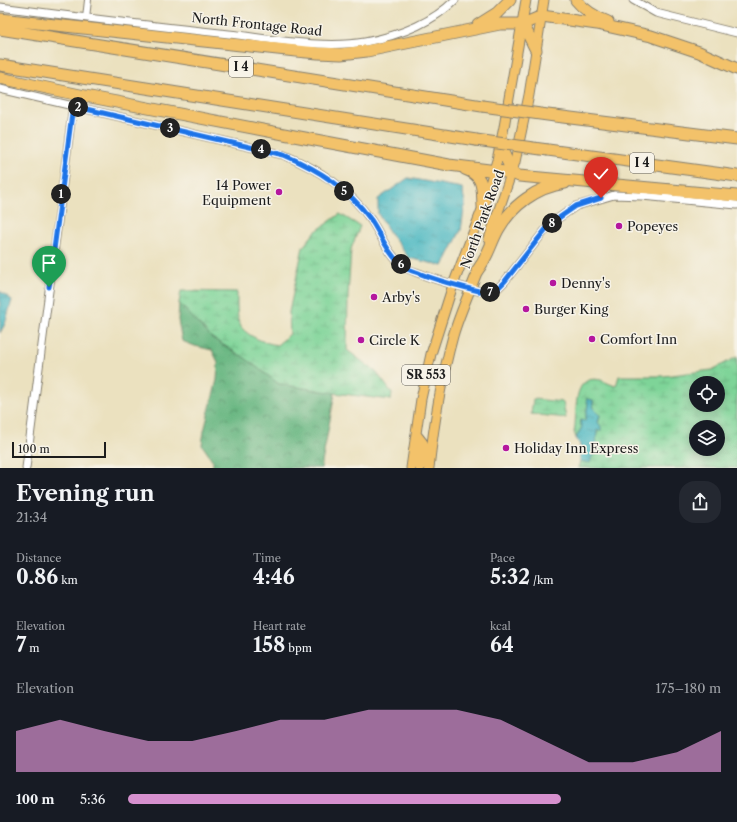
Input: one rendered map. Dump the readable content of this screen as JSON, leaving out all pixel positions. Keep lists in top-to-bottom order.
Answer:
{
  "streets": {
    "highway": ["I 4"],
    "main road": ["North Park Road", "SR 553"],
    "street": ["North Frontage Road"]
  },
  "places": [
    "I4 Power Equipment",
    "Popeyes",
    "Denny's",
    "Arby's",
    "Burger King",
    "Comfort Inn",
    "Circle K",
    "Holiday Inn Express"
  ],
  "scale_bar": "100 m",
  "page": {
    "pins": [
      "2",
      "3",
      "4",
      "5",
      "1",
      "8",
      "6",
      "7"
    ],
    "scale": "100 m",
    "heading": ["Evening run", "21:34"],
    "stats": [
      ["Distance", "0.86 km"],
      ["Time", "4:46"],
      ["Pace", "5:32 /km"],
      ["Elevation", "7 m"],
      ["Heart rate", "158 bpm"],
      ["kcal", "64"]
    ],
    "chart": ["Elevation", "175–180 m"],
    "list": [
      {
        "name": "100 m",
        "note": "5:36"
      }
    ]
  }
}
